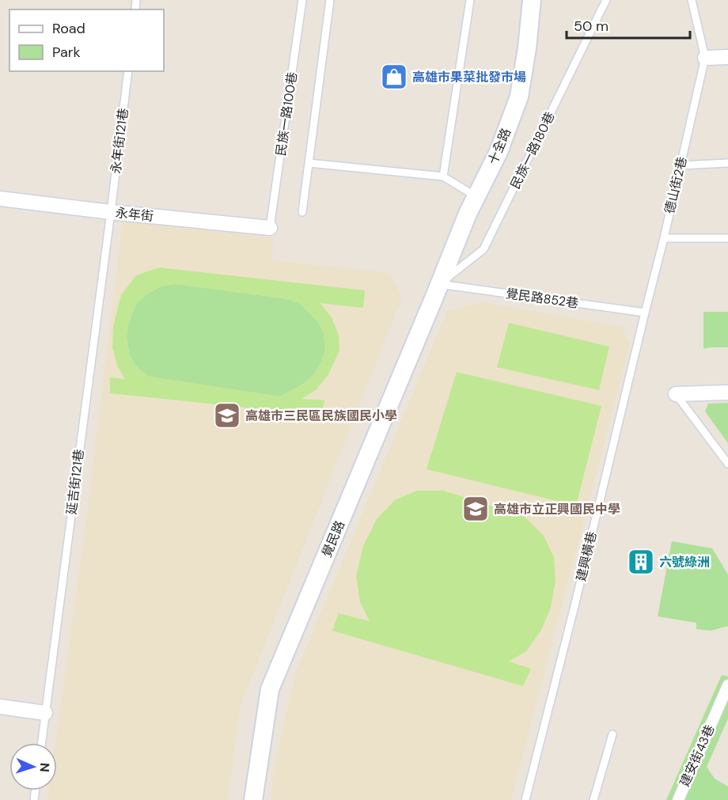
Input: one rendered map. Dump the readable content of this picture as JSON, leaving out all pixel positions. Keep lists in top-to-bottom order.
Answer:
{
  "streets": {
    "street": [
      "十全路",
      "永年街",
      "覺民路",
      "建安街43巷"
    ],
    "lane": [
      "民族一路100巷",
      "永年街121巷",
      "民族一路180巷",
      "德山街2巷",
      "覺民路852巷",
      "延吉街121巷",
      "建興橫巷"
    ]
  },
  "crossings": [
    ["民族一路100巷", "永年街"],
    ["永年街121巷", "永年街"],
    ["永年街121巷", "延吉街121巷"],
    ["十全路", "民族一路180巷"],
    ["十全路", "覺民路852巷"],
    ["十全路", "覺民路"],
    ["民族一路180巷", "覺民路852巷"],
    ["民族一路180巷", "覺民路"],
    ["德山街2巷", "覺民路852巷"],
    ["德山街2巷", "建興橫巷"],
    ["永年街", "延吉街121巷"],
    ["覺民路852巷", "覺民路"],
    ["覺民路852巷", "建興橫巷"]
  ],
  "places": {
    "shop": ["高雄市果菜批發市場"],
    "school or university": ["高雄市三民區民族國民小學", "高雄市立正興國民中學"],
    "building": ["六號綠洲"]
  },
  "legend": ["Road", "Park"],
  "scale_bar": "50 m",
  "north": "right"
}
